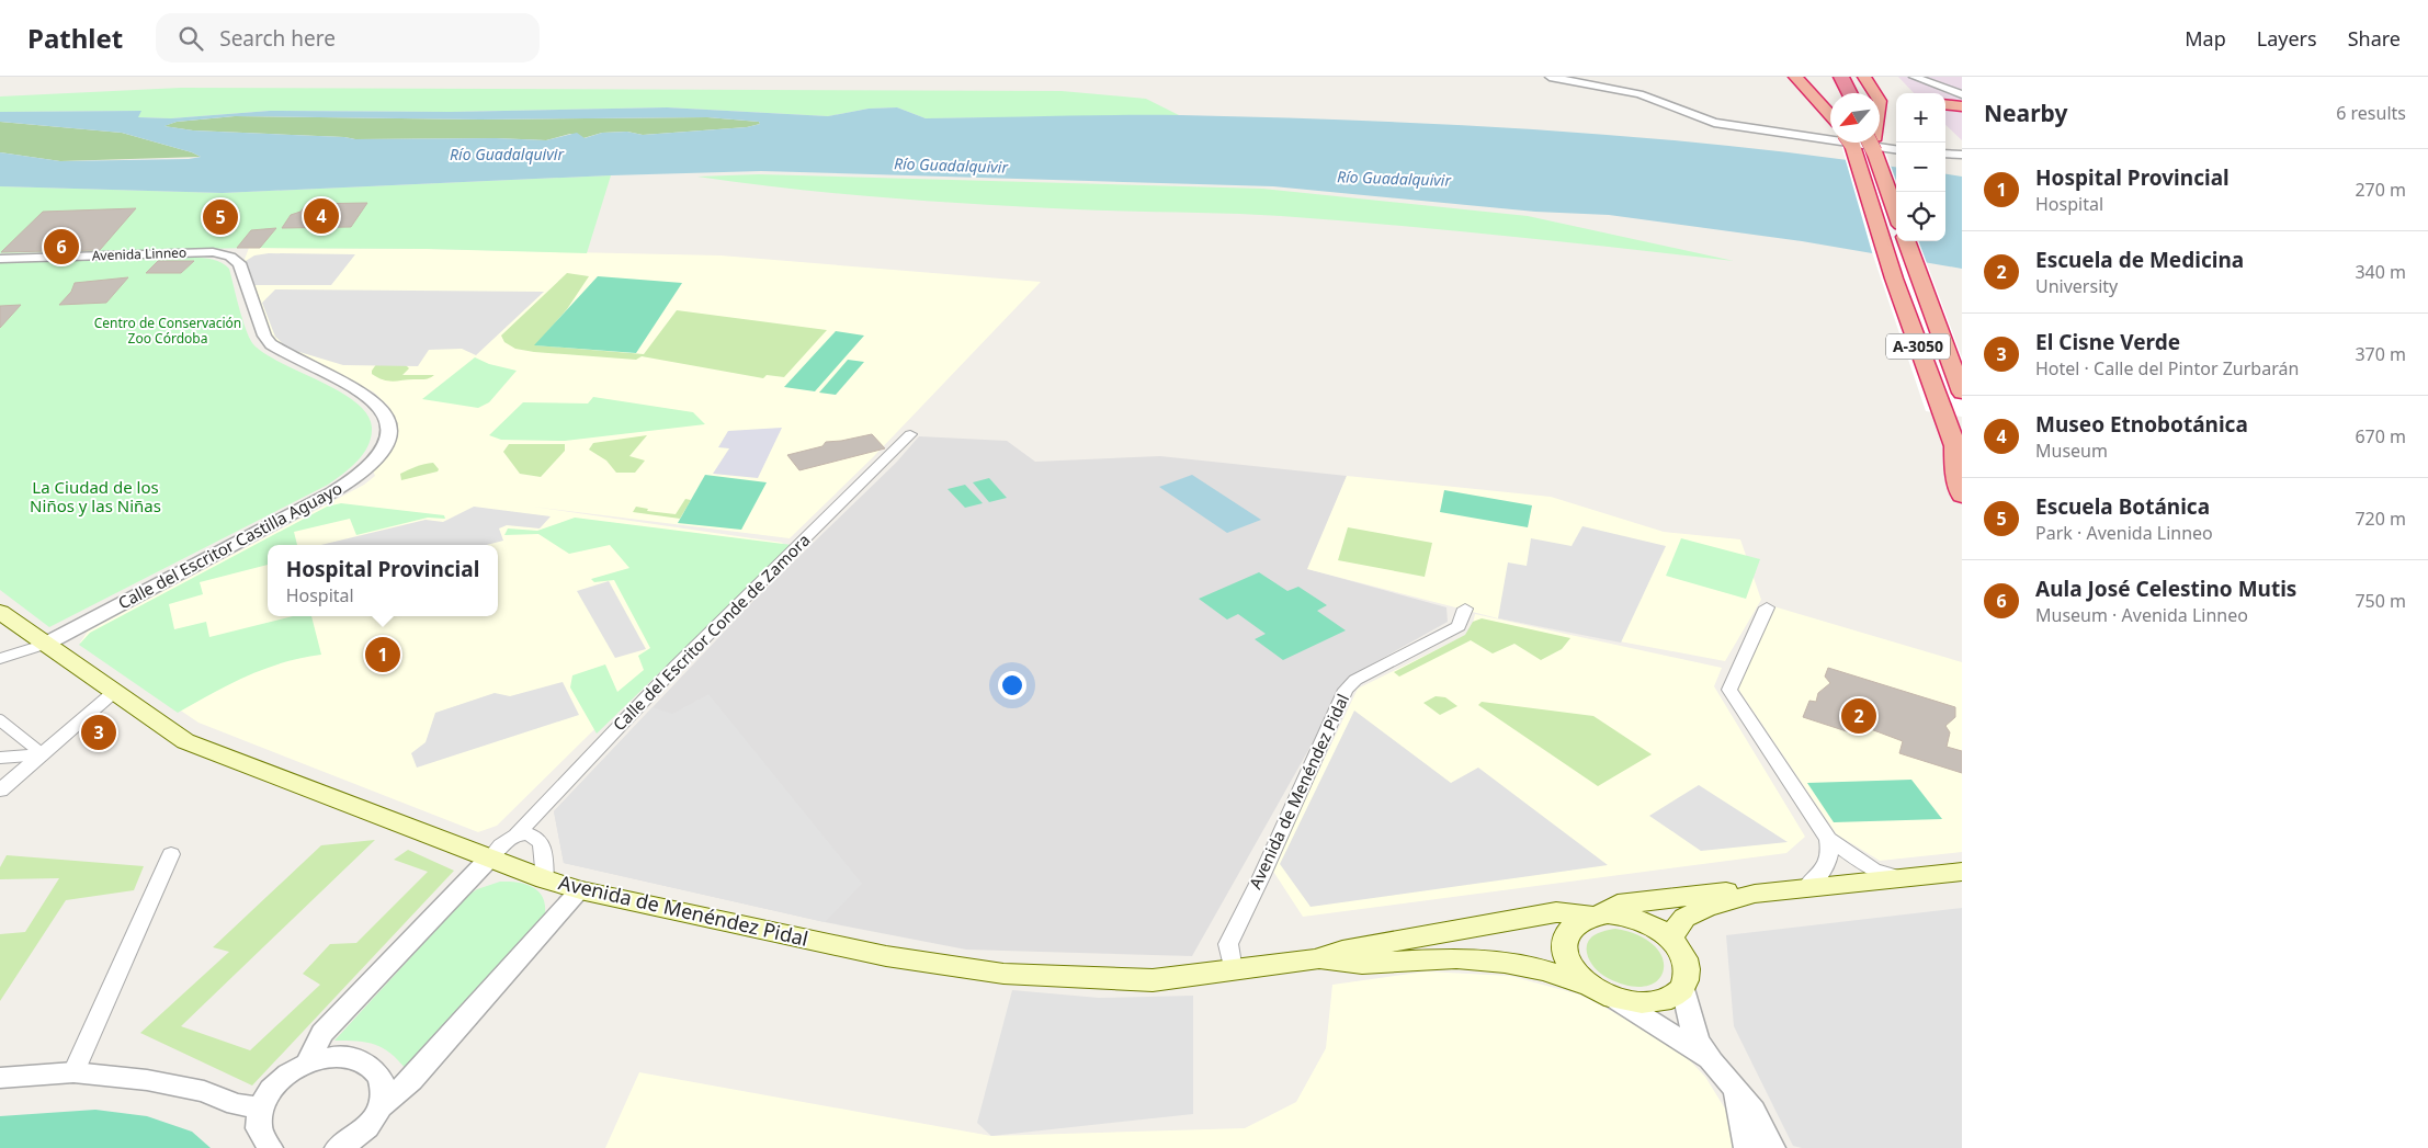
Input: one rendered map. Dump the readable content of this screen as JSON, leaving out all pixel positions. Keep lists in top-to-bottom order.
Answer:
{
  "streets": {
    "highway": ["A-3050"],
    "main road": ["Avenida de Menéndez Pidal"],
    "street": ["Avenida Linneo", "Calle del Escritor Castilla Aguayo", "Calle del Escritor Conde de Zamora"]
  },
  "crossings": [
    ["Avenida Linneo", "Calle del Escritor Castilla Aguayo"],
    ["Calle del Escritor Castilla Aguayo", "Avenida de Menéndez Pidal"],
    ["Calle del Escritor Conde de Zamora", "Avenida de Menéndez Pidal"]
  ],
  "water": ["Río Guadalquivir"],
  "parks": ["Centro de Conservación Zoo Córdoba", "La Ciudad de los Niños y las Niñas"],
  "north": "bottom left",
  "page": {
    "header": "Pathlet",
    "search": "Search here",
    "nav": ["Map", "Layers", "Share"],
    "heading": ["Nearby", "6 results"],
    "map_buttons": ["+", "−"],
    "list": [
      {
        "mark": "1",
        "name": "Hospital Provincial",
        "note": "Hospital",
        "value": "270 m"
      },
      {
        "mark": "2",
        "name": "Escuela de Medicina",
        "note": "University",
        "value": "340 m"
      },
      {
        "mark": "3",
        "name": "El Cisne Verde",
        "note": "Hotel · Calle del Pintor Zurbarán",
        "value": "370 m"
      },
      {
        "mark": "4",
        "name": "Museo Etnobotánica",
        "note": "Museum",
        "value": "670 m"
      },
      {
        "mark": "5",
        "name": "Escuela Botánica",
        "note": "Park · Avenida Linneo",
        "value": "720 m"
      },
      {
        "mark": "6",
        "name": "Aula José Celestino Mutis",
        "note": "Museum · Avenida Linneo",
        "value": "750 m"
      }
    ],
    "pins": [
      "4",
      "5",
      "6",
      "1",
      "2",
      "3"
    ],
    "popup": ["Hospital Provincial", "Hospital"]
  }
}
